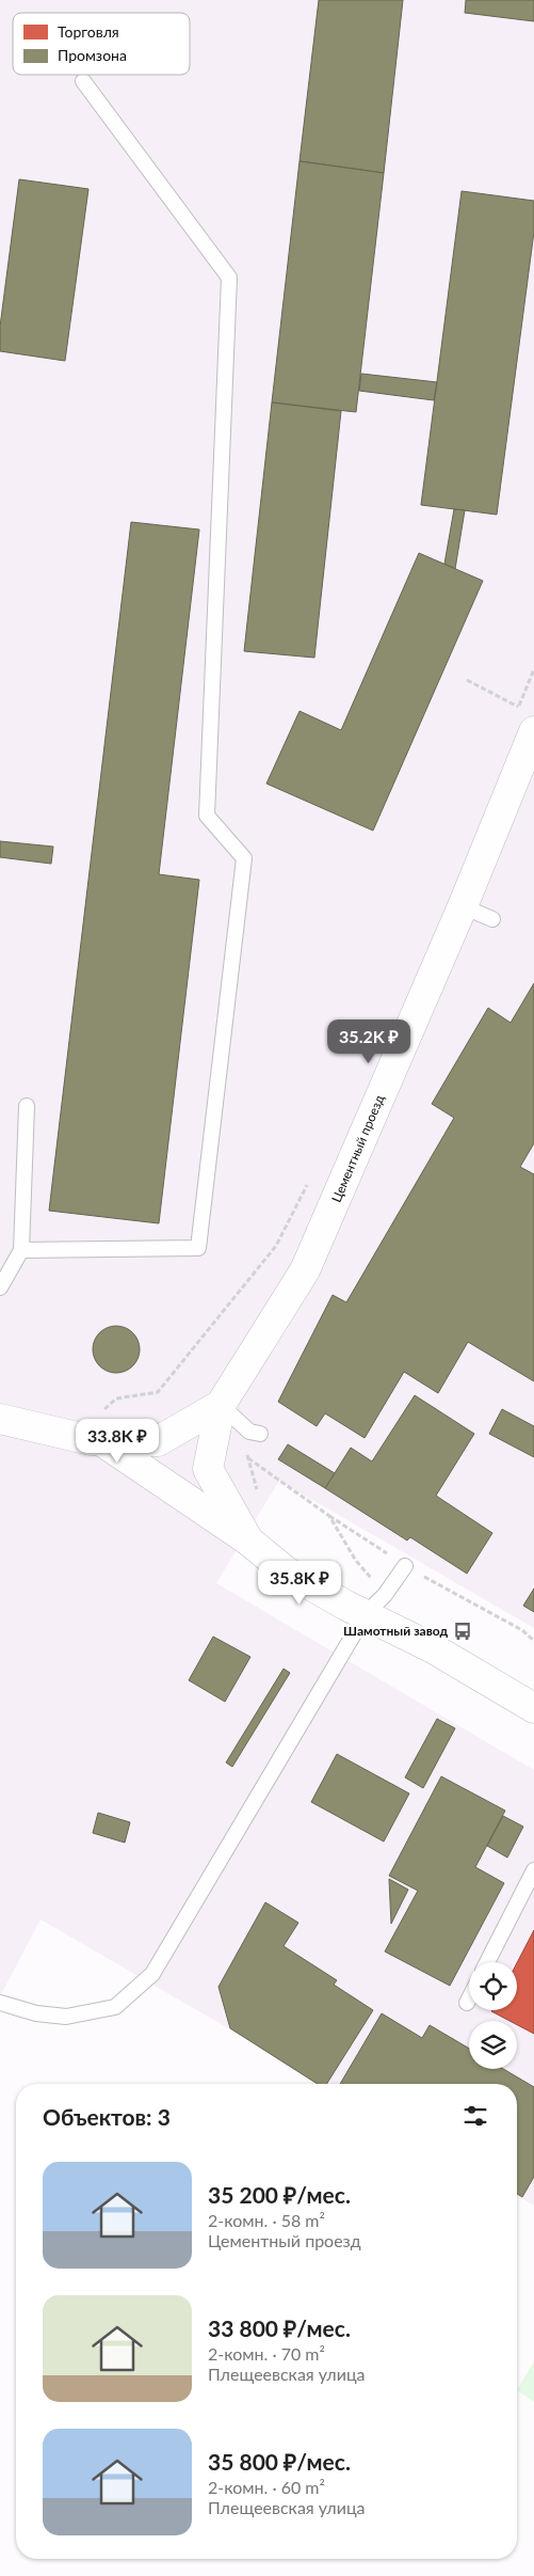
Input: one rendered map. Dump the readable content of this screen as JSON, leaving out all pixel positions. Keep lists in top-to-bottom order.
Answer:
{
  "streets": {
    "street": ["Цементный проезд"]
  },
  "places": {
    "bus stop": ["Шамотный завод"]
  },
  "legend": ["Торговля", "Промзона"],
  "page": {
    "price": ["35.2K ₽", "33.8K ₽", "35.8K ₽"],
    "heading": "Объектов: 3",
    "list": [
      {
        "name": "35 200 ₽/мес.",
        "note": "2-комн. · 58 m² · Цементный проезд"
      },
      {
        "name": "33 800 ₽/мес.",
        "note": "2-комн. · 70 m² · Плещеевская улица"
      },
      {
        "name": "35 800 ₽/мес.",
        "note": "2-комн. · 60 m² · Плещеевская улица"
      }
    ]
  }
}
